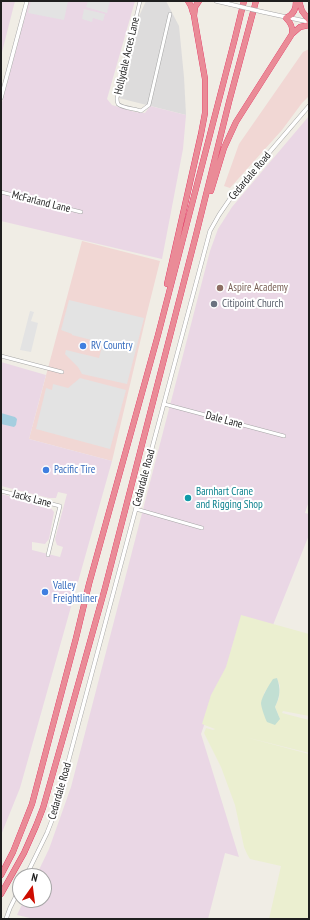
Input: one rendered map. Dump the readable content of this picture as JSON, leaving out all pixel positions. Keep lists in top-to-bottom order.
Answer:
{
  "streets": {
    "street": [
      "Hollydale Acres Lane",
      "Cedardale Road",
      "McFarland Lane",
      "Dale Lane",
      "Jacks Lane"
    ]
  },
  "crossings": [
    ["Cedardale Road", "Dale Lane"]
  ],
  "places": [
    "Aspire Academy",
    "Citipoint Church",
    "RV Country",
    "Pacific Tire",
    "Barnhart Crane and Rigging Shop",
    "Valley Freightliner"
  ],
  "north": "top"
}
